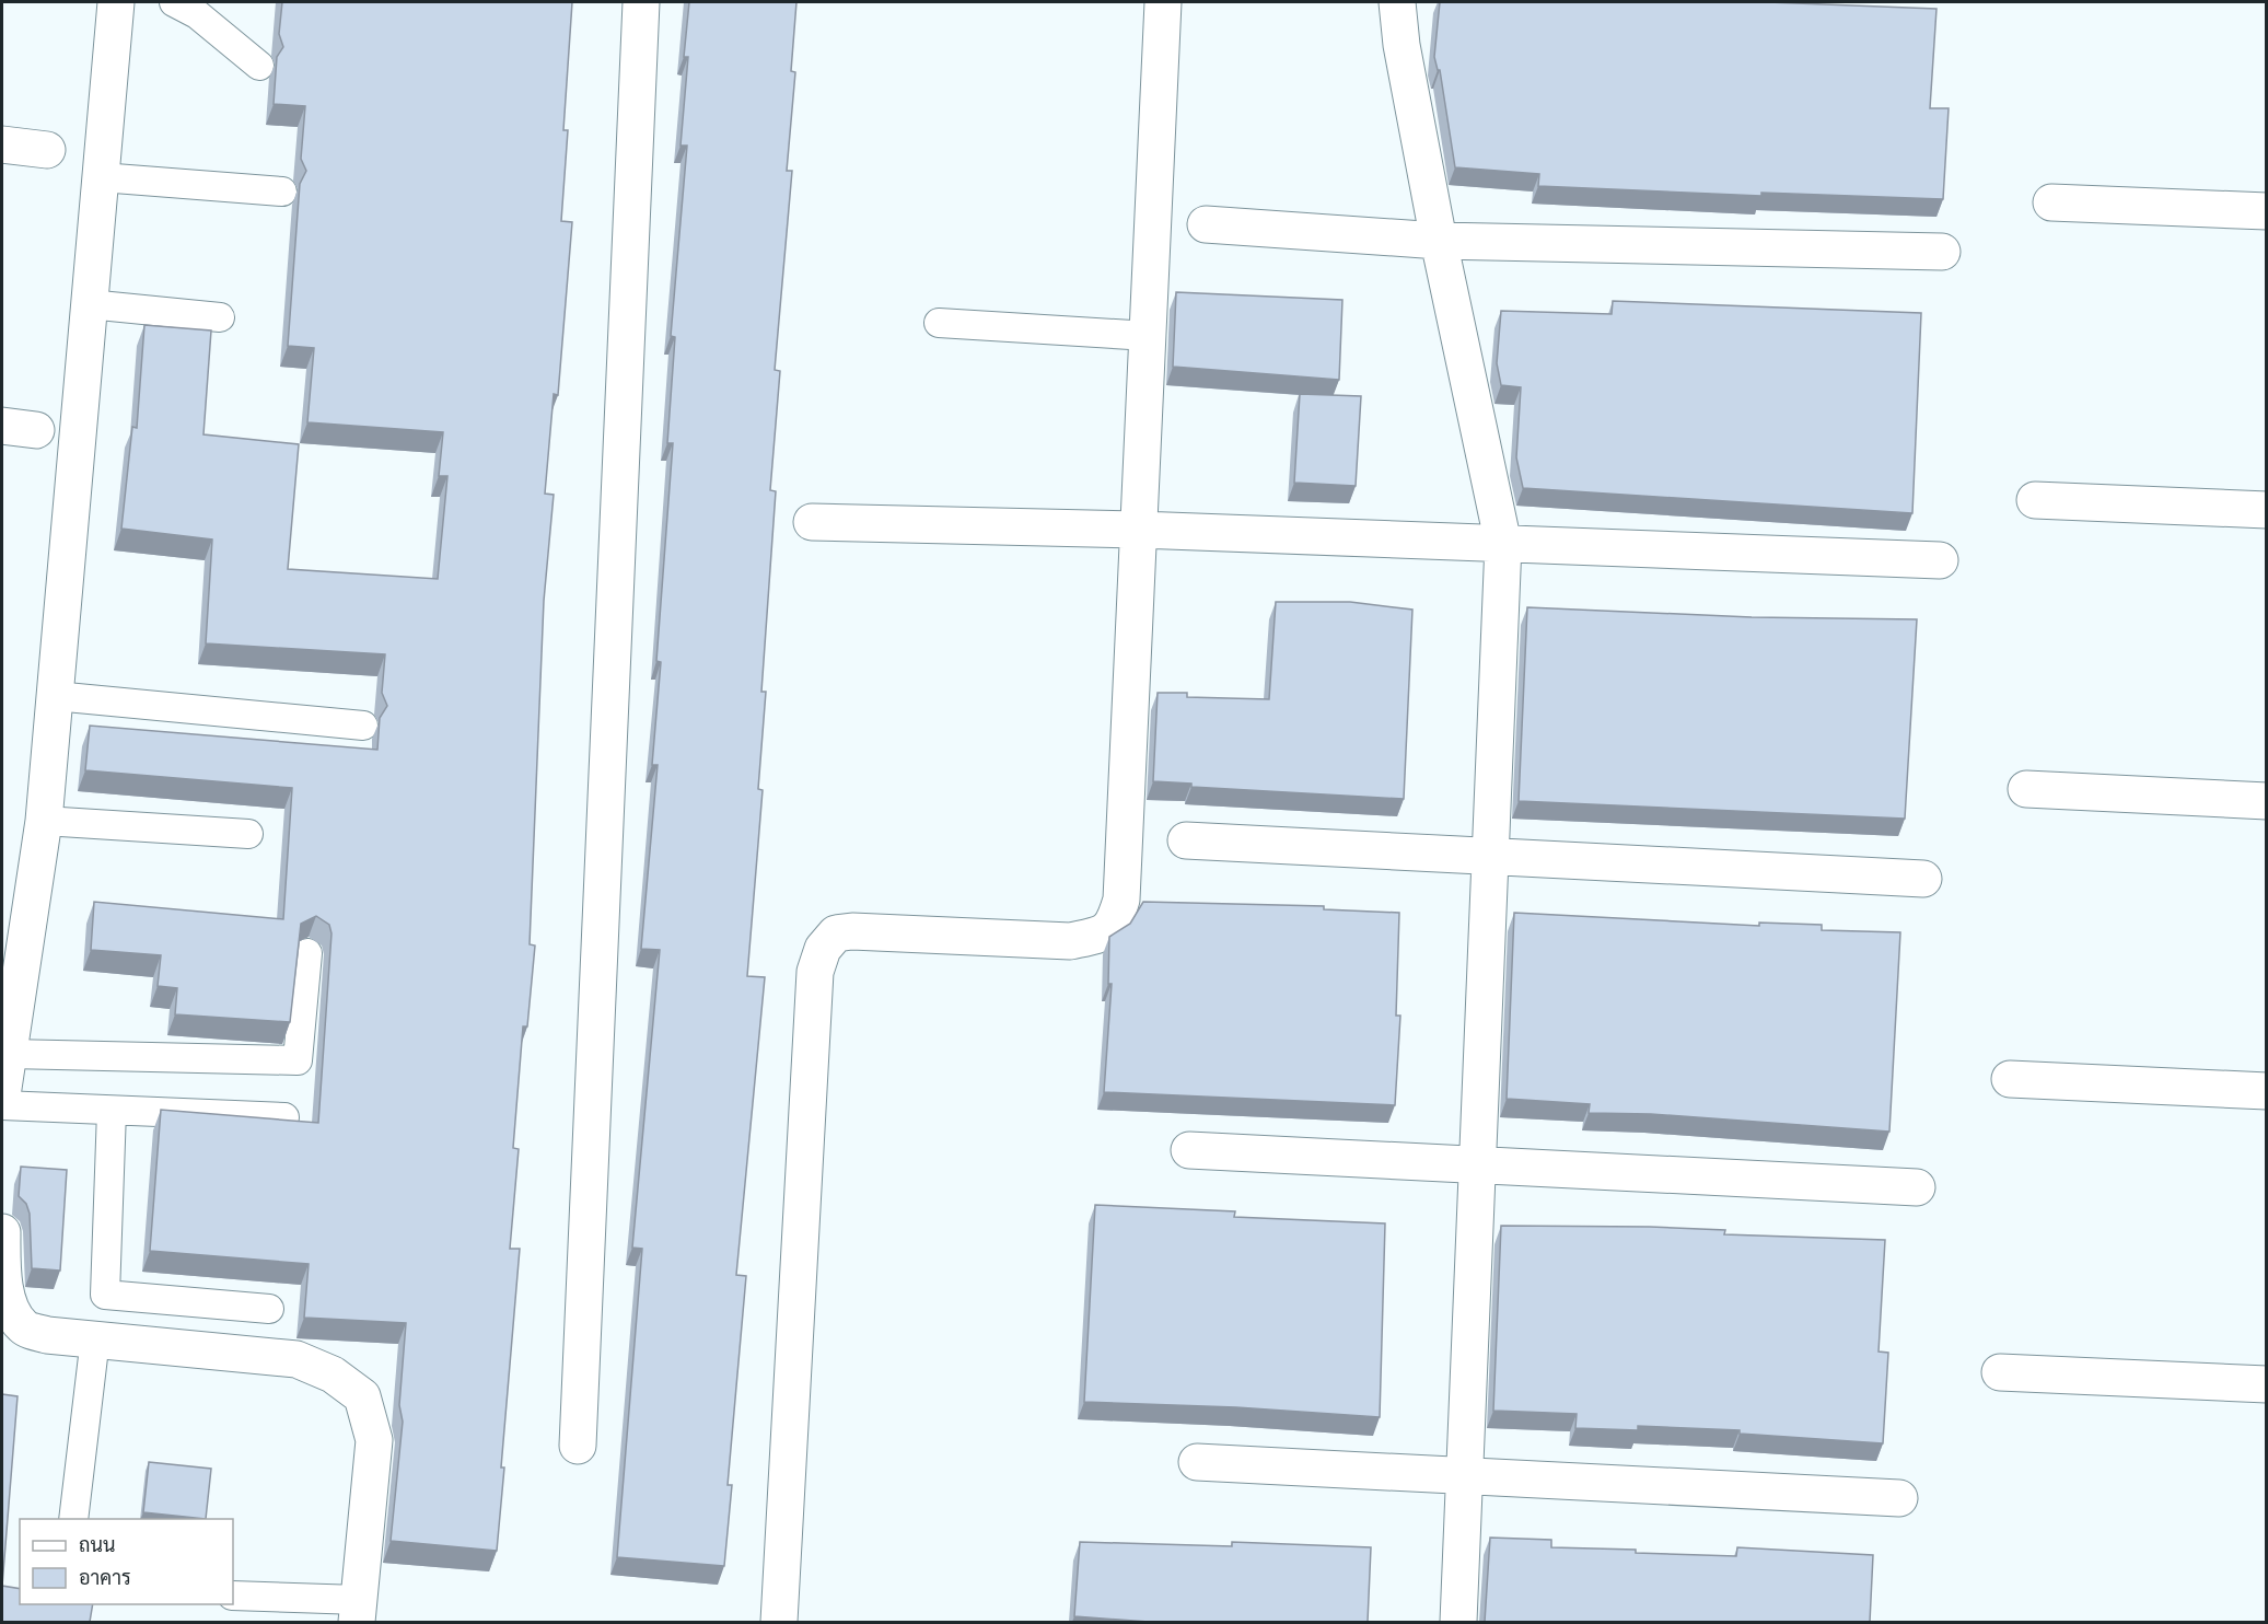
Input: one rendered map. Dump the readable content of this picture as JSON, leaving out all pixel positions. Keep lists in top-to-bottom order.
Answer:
{
  "legend": ["ถนน", "อาคาร"]
}
